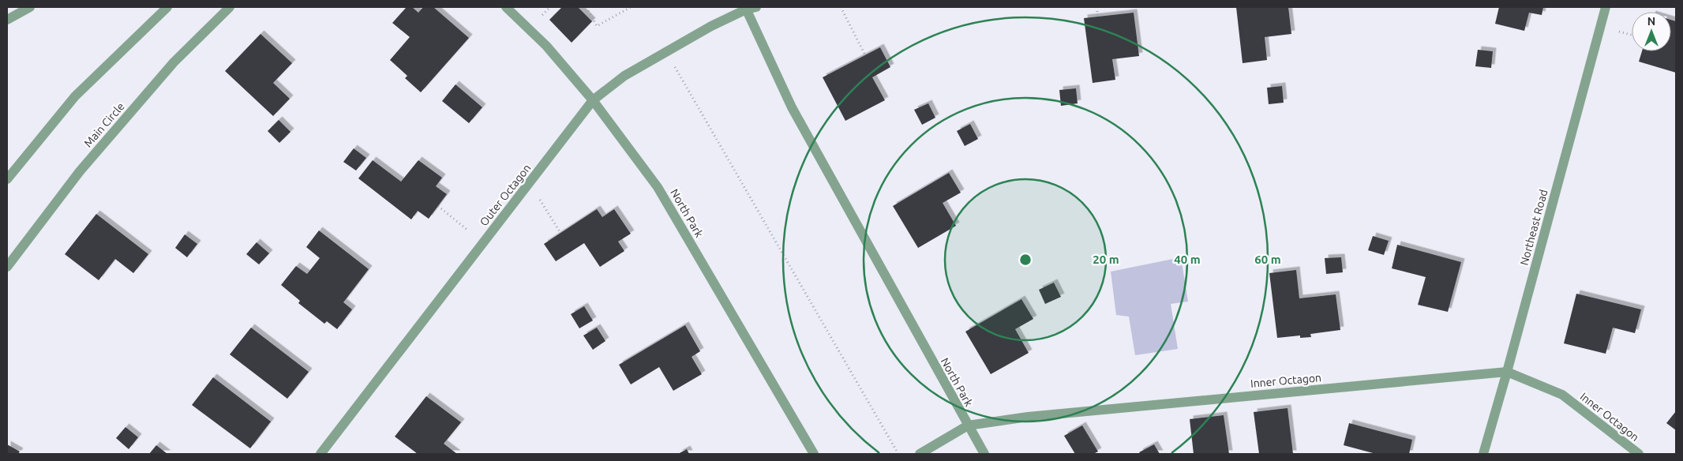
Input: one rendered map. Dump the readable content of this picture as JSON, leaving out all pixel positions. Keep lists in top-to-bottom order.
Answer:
{
  "streets": {
    "street": [
      "Main Circle",
      "Outer Octagon",
      "North Park",
      "Northeast Road",
      "Inner Octagon"
    ]
  },
  "crossings": [
    ["Outer Octagon", "North Park"],
    ["North Park", "Inner Octagon"],
    ["Northeast Road", "Inner Octagon"]
  ],
  "north": "top",
  "rings": ["20 m", "40 m", "60 m"]
}
